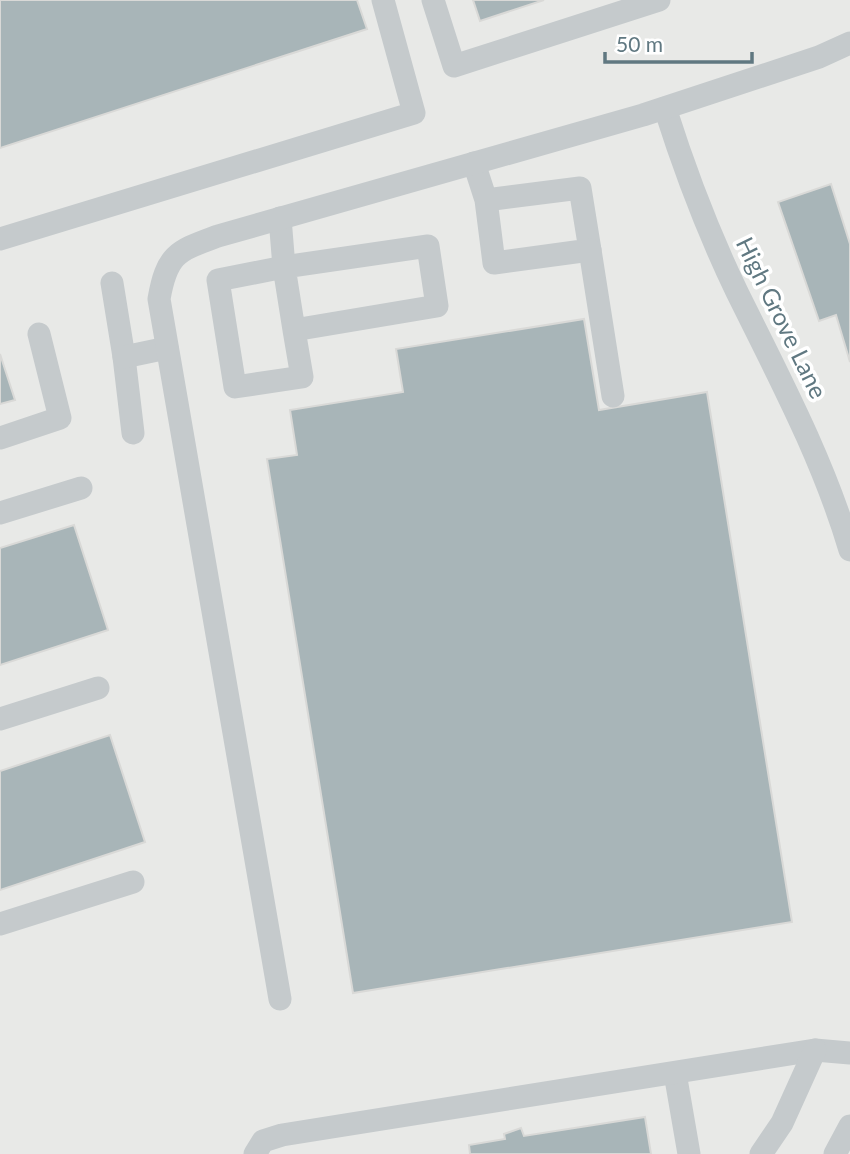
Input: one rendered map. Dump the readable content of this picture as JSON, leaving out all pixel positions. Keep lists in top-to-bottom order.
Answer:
{
  "streets": {
    "street": ["High Grove Lane"]
  },
  "scale_bar": "50 m"
}
